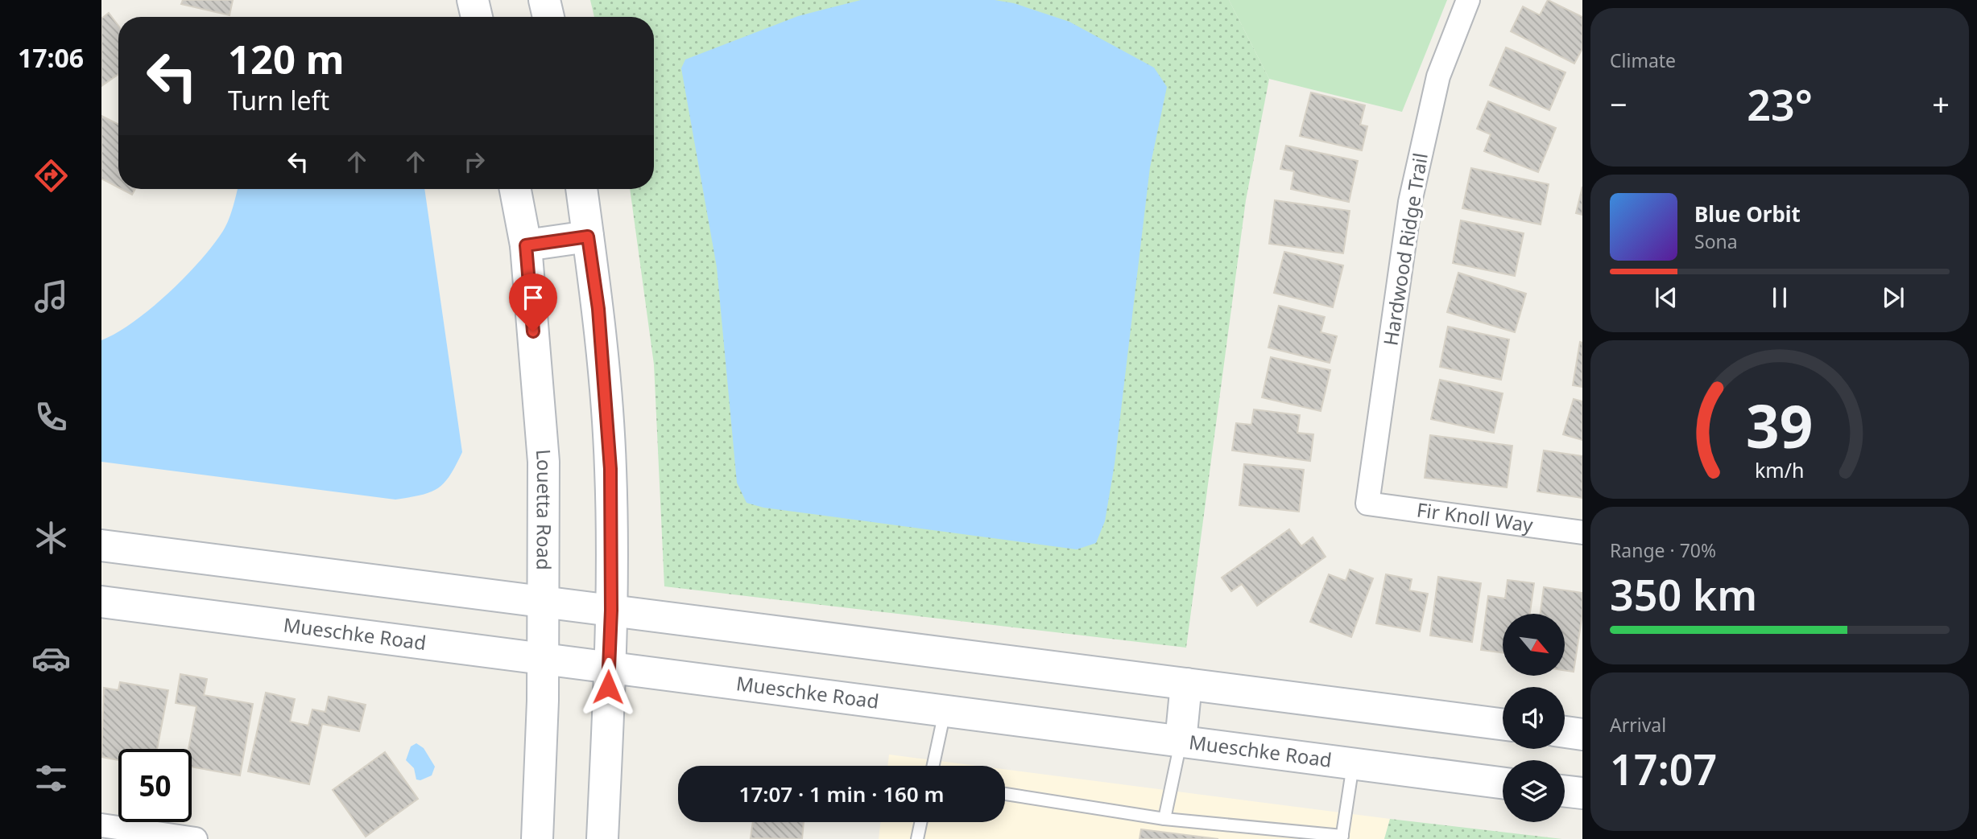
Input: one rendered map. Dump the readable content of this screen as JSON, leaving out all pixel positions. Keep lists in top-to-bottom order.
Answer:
{
  "streets": {
    "main road": ["Louetta Road", "Mueschke Road"],
    "street": ["Hardwood Ridge Trail", "Fir Knoll Way"]
  },
  "crossings": [
    ["Hardwood Ridge Trail", "Fir Knoll Way"],
    ["Louetta Road", "Mueschke Road"]
  ],
  "north": "bottom right",
  "page": {
    "tabs": "17:06",
    "tile": [
      "Climate",
      ["Range · 70%", "350 km"],
      ["Arrival", "17:07"]
    ],
    "turn": ["120 m", "Turn left"],
    "heat": ["−", "23°", "+"],
    "song": ["Blue Orbit", "Sona"],
    "limit": "50",
    "trip": "17:07 · 1 min · 160 m",
    "gauge": ["39", "km/h"]
  }
}
